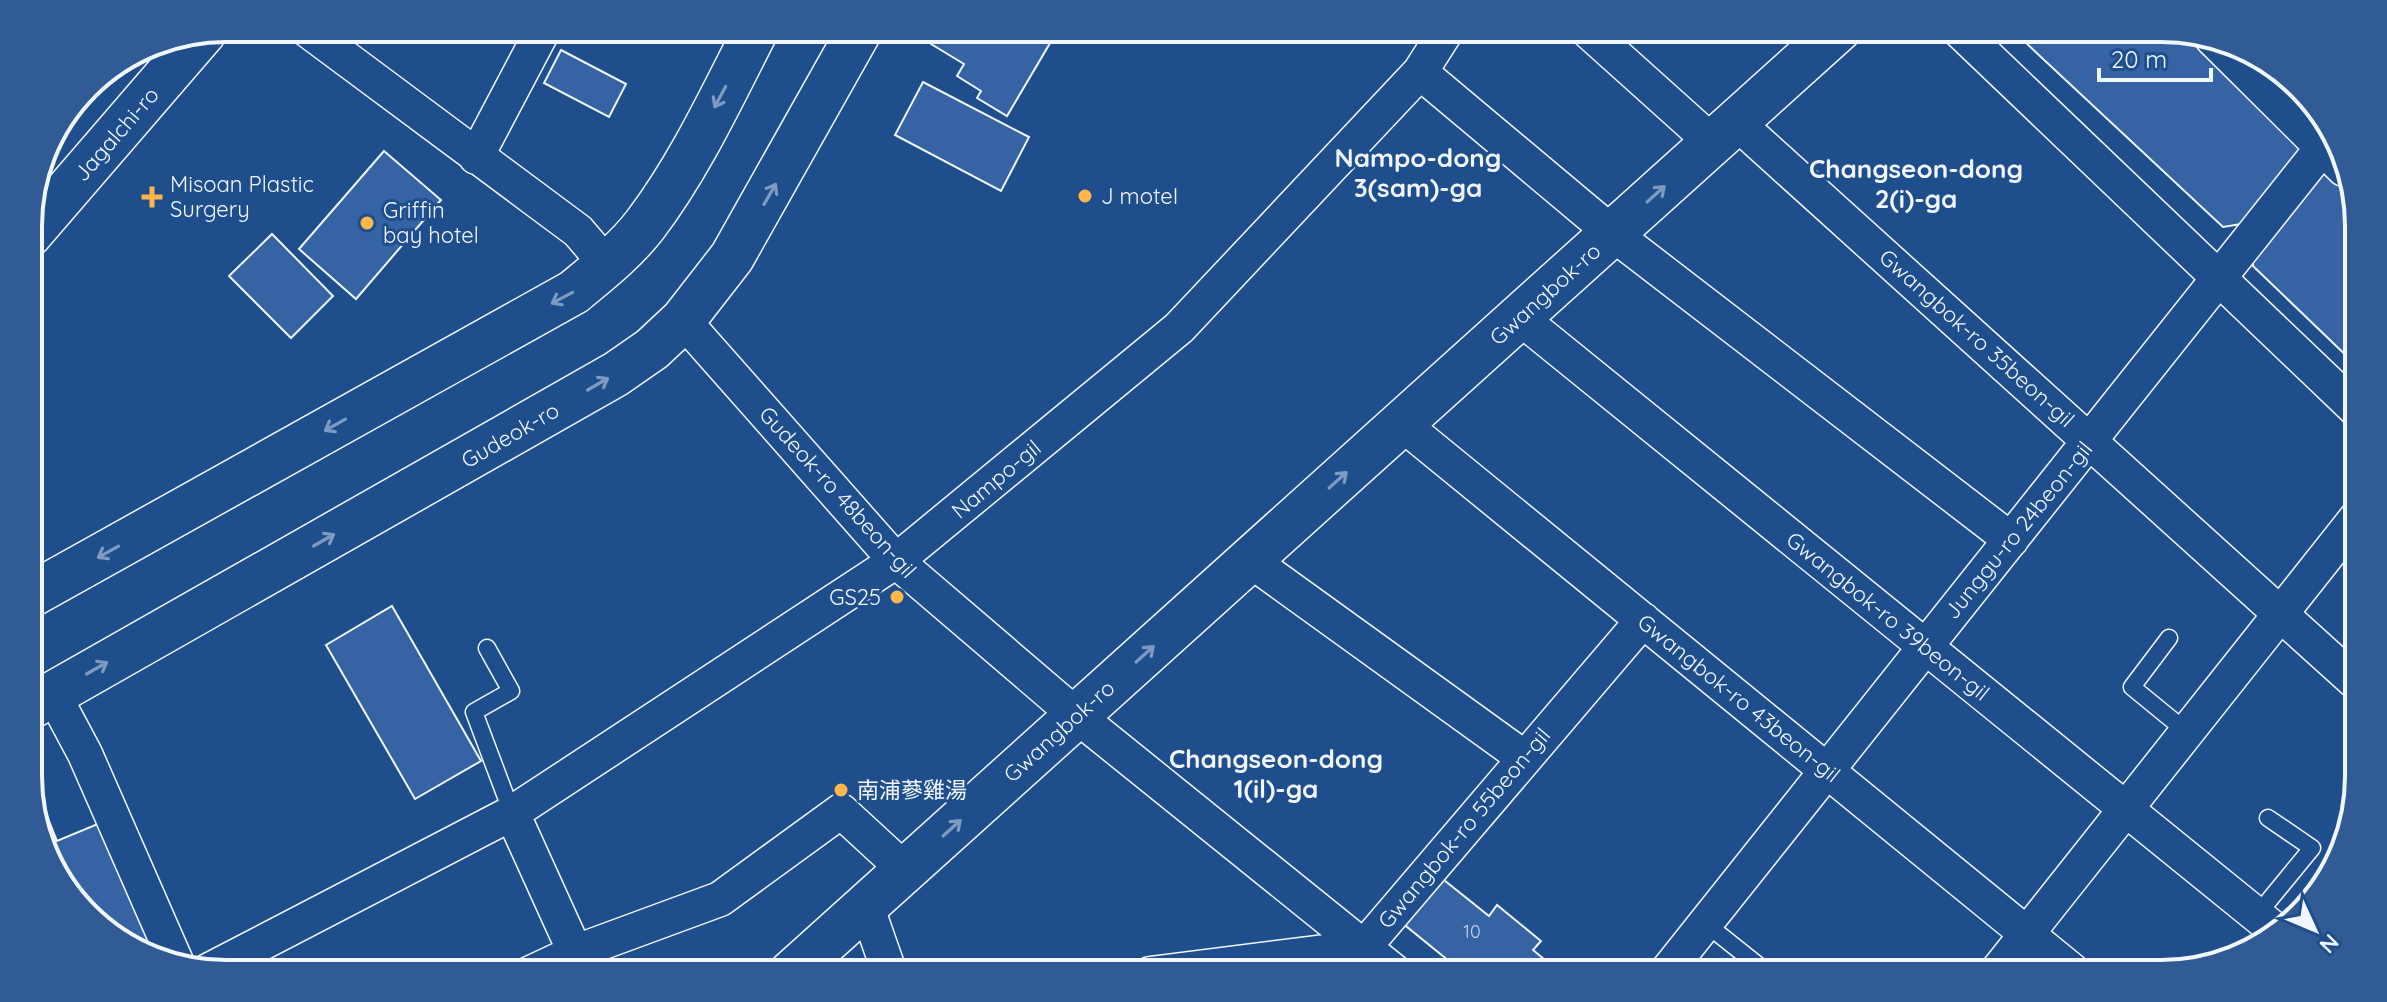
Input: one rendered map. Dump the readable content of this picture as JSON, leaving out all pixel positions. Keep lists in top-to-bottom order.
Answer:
{
  "streets": {
    "main road": ["Jagalchi-ro", "Gwangbok-ro", "Gudeok-ro"],
    "street": [
      "Gwangbok-ro 35beon-gil",
      "Nampo-gil",
      "Gudeok-ro 48beon-gil",
      "Junggu-ro 24beon-gil",
      "Gwangbok-ro 39beon-gil",
      "Gwangbok-ro 43beon-gil",
      "Gwangbok-ro 55beon-gil"
    ]
  },
  "crossings": [
    ["Gwangbok-ro", "Gwangbok-ro 35beon-gil"],
    ["Gwangbok-ro", "Gudeok-ro 48beon-gil"],
    ["Gwangbok-ro", "Gwangbok-ro 39beon-gil"],
    ["Gwangbok-ro", "Gwangbok-ro 43beon-gil"],
    ["Gwangbok-ro 35beon-gil", "Junggu-ro 24beon-gil"],
    ["Gudeok-ro", "Gudeok-ro 48beon-gil"],
    ["Nampo-gil", "Gudeok-ro 48beon-gil"],
    ["Gudeok-ro 48beon-gil", "Gwangbok-ro 55beon-gil"],
    ["Junggu-ro 24beon-gil", "Gwangbok-ro 39beon-gil"],
    ["Junggu-ro 24beon-gil", "Gwangbok-ro 43beon-gil"],
    ["Gwangbok-ro 43beon-gil", "Gwangbok-ro 55beon-gil"]
  ],
  "one_way": ["Gwangbok-ro"],
  "districts": ["Nampo-dong 3(sam)-ga", "Changseon-dong 2(i)-ga", "Changseon-dong 1(il)-ga"],
  "places": {
    "other": [
      "J moteI",
      "Griffin bay hotel",
      "GS25",
      "南浦蔘雞湯"
    ],
    "health": ["Misoan Plastic Surgery"]
  },
  "house_numbers": ["10"],
  "scale_bar": "20 m",
  "north": "bottom right"
}
